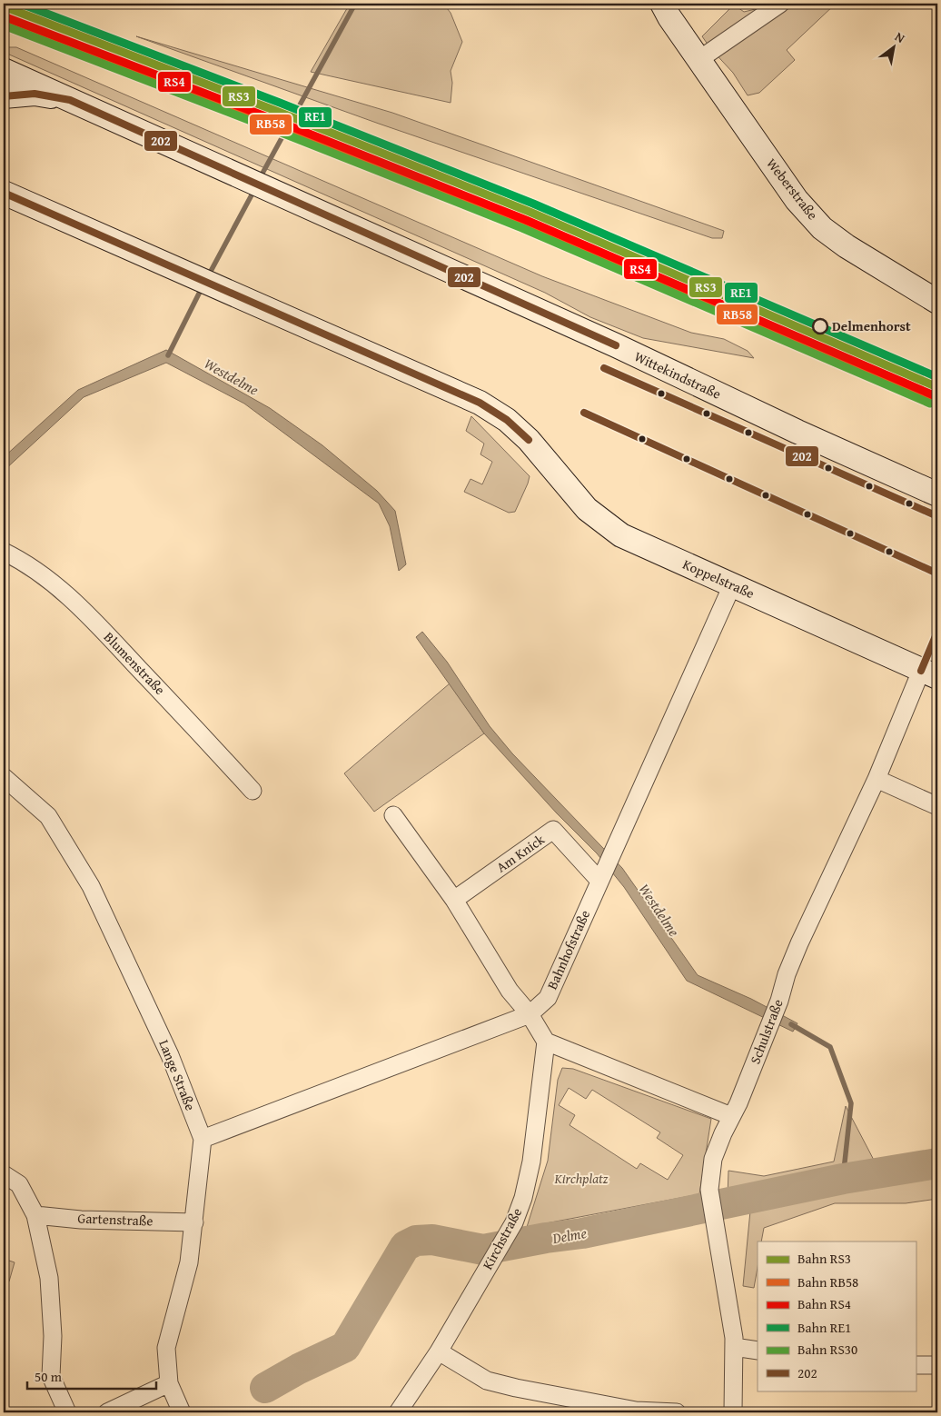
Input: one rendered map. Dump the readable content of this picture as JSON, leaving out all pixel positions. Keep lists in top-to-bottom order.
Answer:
{
  "streets": {
    "street": [
      "Weberstraße",
      "Wittekindstraße",
      "Koppelstraße",
      "Blumenstraße",
      "Am Knick",
      "Bahnhofstraße",
      "Schulstraße",
      "Lange Straße",
      "Gartenstraße",
      "Kirchstraße"
    ]
  },
  "crossings": [
    ["Koppelstraße", "Bahnhofstraße"],
    ["Koppelstraße", "Schulstraße"],
    ["Am Knick", "Bahnhofstraße"],
    ["Bahnhofstraße", "Lange Straße"],
    ["Lange Straße", "Gartenstraße"]
  ],
  "water": ["Westdelme", "Delme"],
  "parks": ["Kirchplatz"],
  "places": ["Delmenhorst"],
  "lines": [
    "rail line RE1",
    "rail line RS3",
    "rail line RS4",
    "rail line RB58",
    "rail line RS30",
    "transit line 202"
  ],
  "legend": [
    "Bahn RS3",
    "Bahn RB58",
    "Bahn RS4",
    "Bahn RE1",
    "Bahn RS30",
    "202"
  ],
  "scale_bar": "50 m",
  "north": "top right"
}
